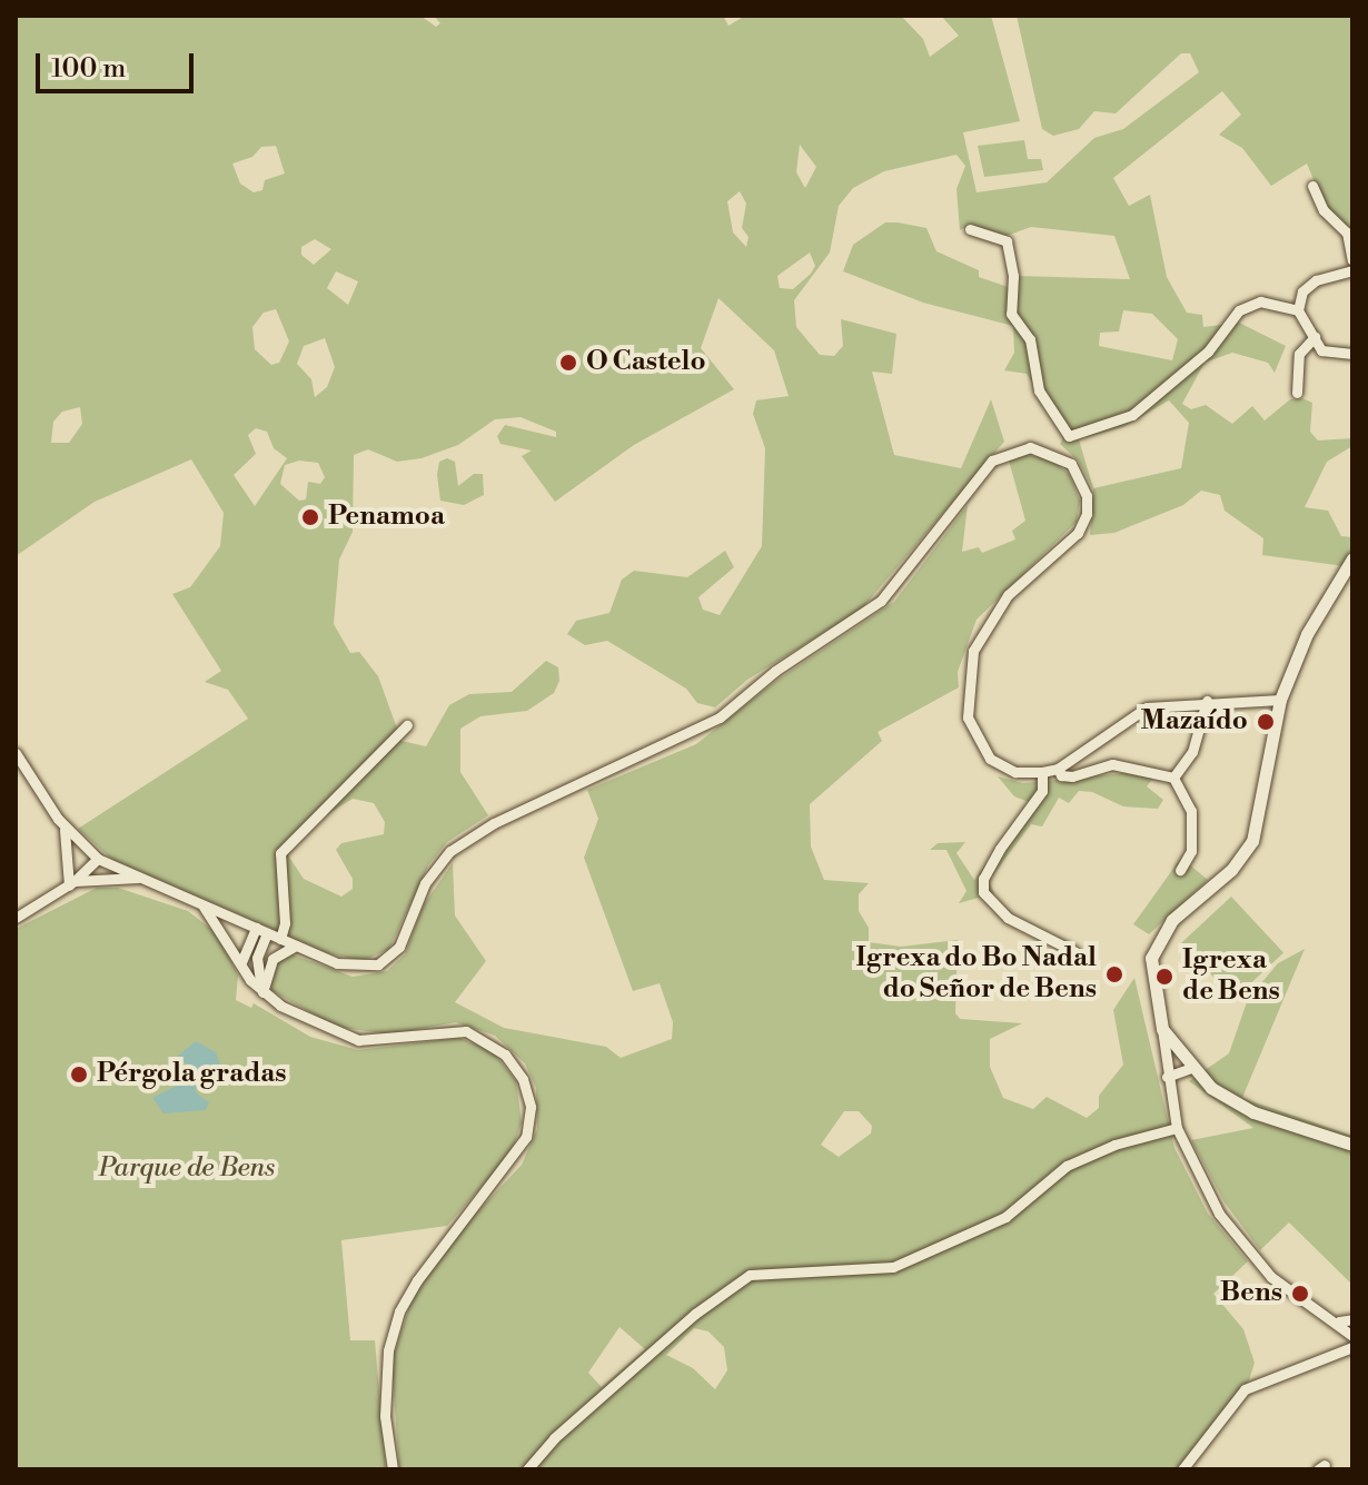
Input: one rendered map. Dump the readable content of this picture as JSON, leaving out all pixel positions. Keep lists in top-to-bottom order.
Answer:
{
  "parks": ["Parque de Bens"],
  "places": [
    "O Castelo",
    "Penamoa",
    "Mazaído",
    "Igrexa do Bo Nadal do Señor de Bens",
    "Igrexa de Bens",
    "Pérgola gradas",
    "Bens"
  ],
  "scale_bar": "100 m"
}
